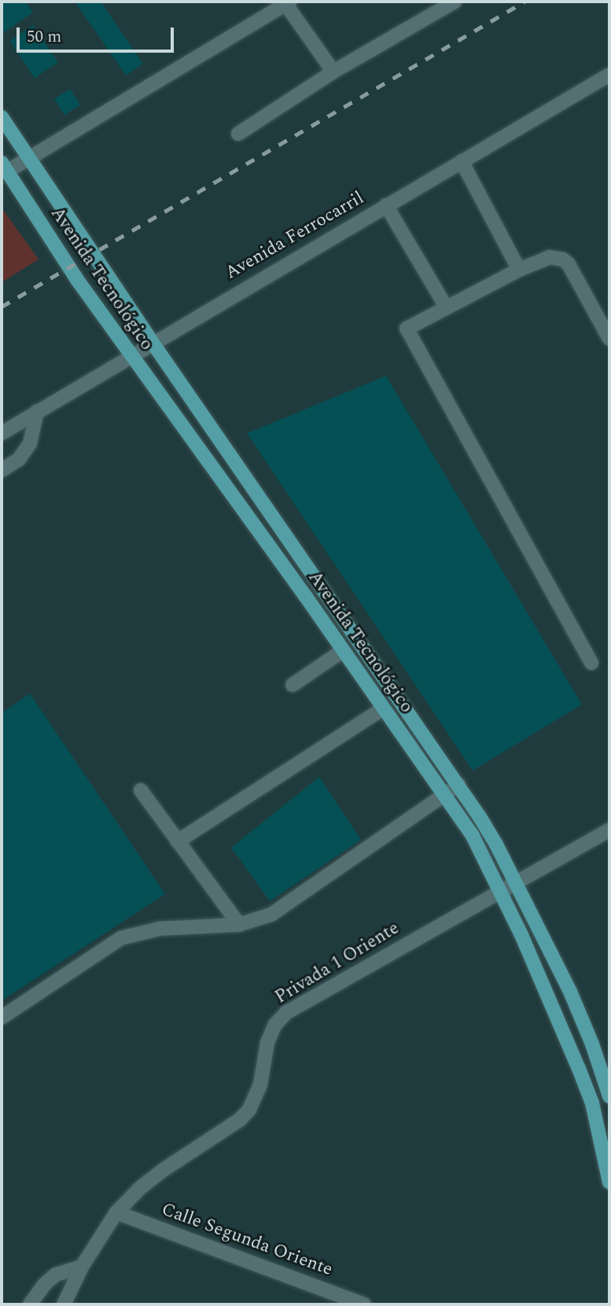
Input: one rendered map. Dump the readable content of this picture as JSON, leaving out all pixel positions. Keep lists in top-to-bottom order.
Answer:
{
  "streets": {
    "main road": ["Avenida Tecnológico"],
    "street": ["Avenida Ferrocarril", "Privada 1 Oriente", "Calle Segunda Oriente"]
  },
  "crossings": [
    ["Avenida Ferrocarril", "Avenida Tecnológico"],
    ["Avenida Tecnológico", "Privada 1 Oriente"],
    ["Privada 1 Oriente", "Calle Segunda Oriente"]
  ],
  "scale_bar": "50 m"
}
